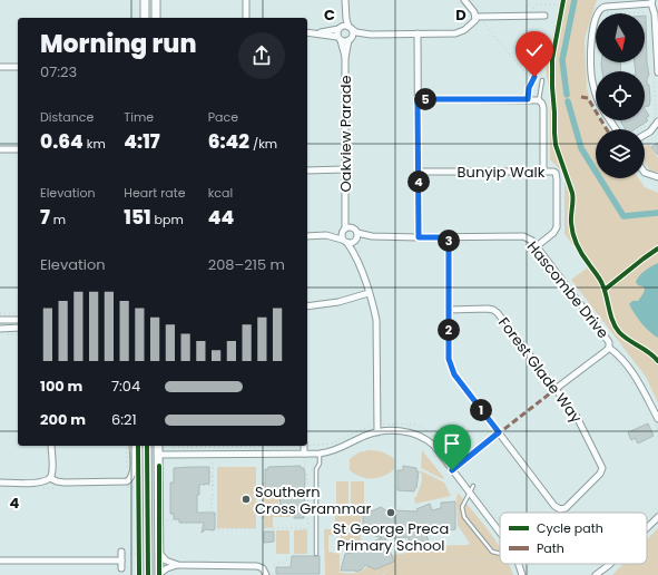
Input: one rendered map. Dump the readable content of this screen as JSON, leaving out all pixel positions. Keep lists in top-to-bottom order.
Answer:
{
  "streets": {
    "street": [
      "Oakview Parade",
      "Bunyip Walk",
      "Hascombe Drive",
      "Forest Glade Way"
    ]
  },
  "crossings": [
    ["Bunyip Walk", "Hascombe Drive"],
    ["Hascombe Drive", "Forest Glade Way"]
  ],
  "places": ["Southern Cross Grammar", "St George Preca Primary School"],
  "legend": ["Cycle path", "Path"],
  "north": "bottom",
  "page": {
    "heading": ["Morning run", "07:23"],
    "pins": [
      "5",
      "4",
      "3",
      "2",
      "1"
    ],
    "stats": [
      ["Distance", "0.64 km"],
      ["Time", "4:17"],
      ["Pace", "6:42 /km"],
      ["Elevation", "7 m"],
      ["Heart rate", "151 bpm"],
      ["kcal", "44"]
    ],
    "chart": ["Elevation", "208–215 m"],
    "list": [
      {
        "name": "100 m",
        "note": "7:04"
      },
      {
        "name": "200 m",
        "note": "6:21"
      }
    ]
  },
  "grid": {
    "columns": ["C", "D"],
    "rows": ["4"]
  }
}
